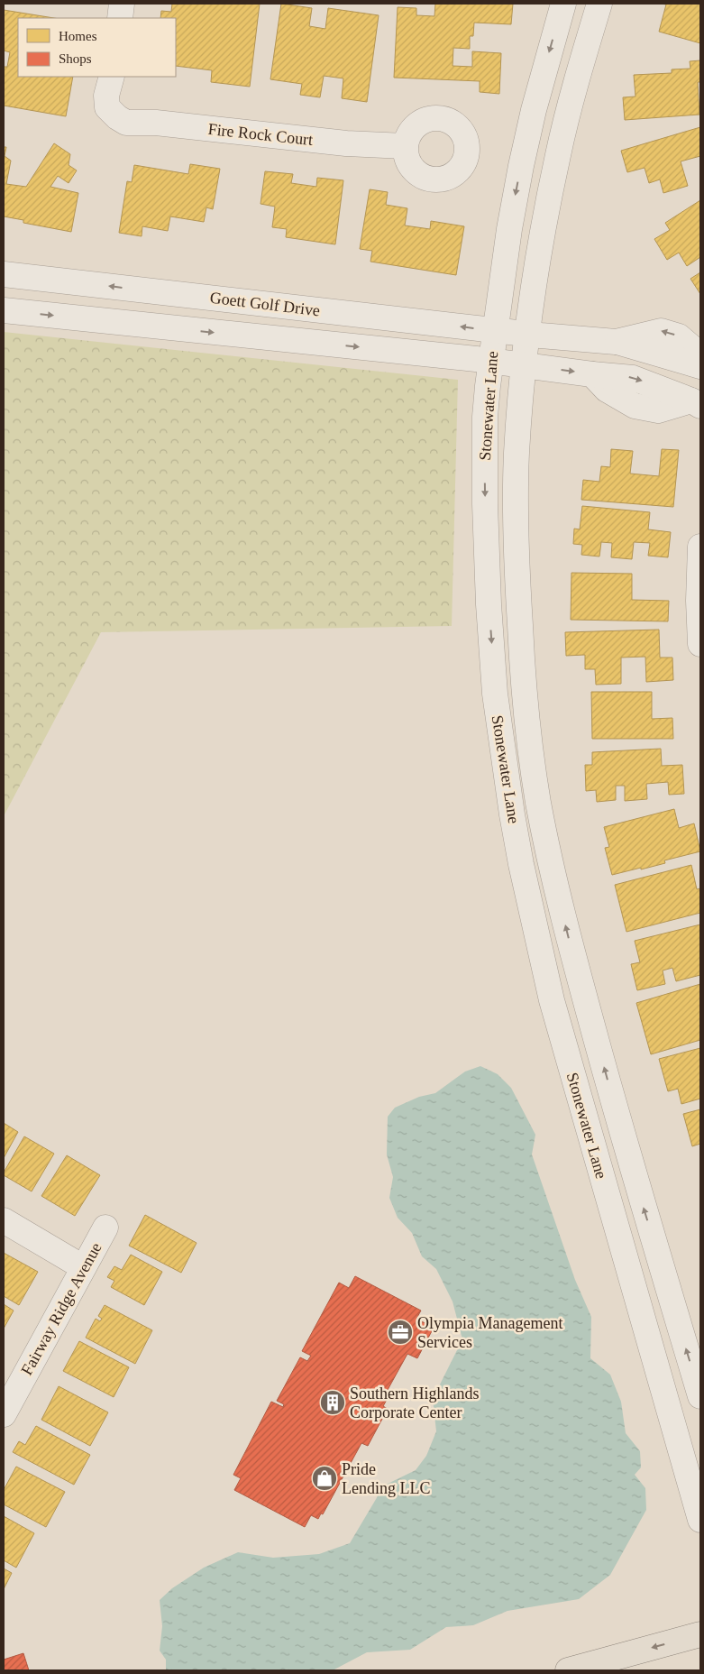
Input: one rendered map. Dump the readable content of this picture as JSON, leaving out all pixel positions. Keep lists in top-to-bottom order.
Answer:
{
  "streets": {
    "street": [
      "Fire Rock Court",
      "Goett Golf Drive",
      "Stonewater Lane",
      "Fairway Ridge Avenue"
    ]
  },
  "crossings": [
    ["Goett Golf Drive", "Stonewater Lane"]
  ],
  "places": {
    "office": ["Olympia Management Services"],
    "building": ["Southern Highlands Corporate Center"],
    "shop": ["Pride Lending LLC"]
  },
  "legend": ["Homes", "Shops"]
}
